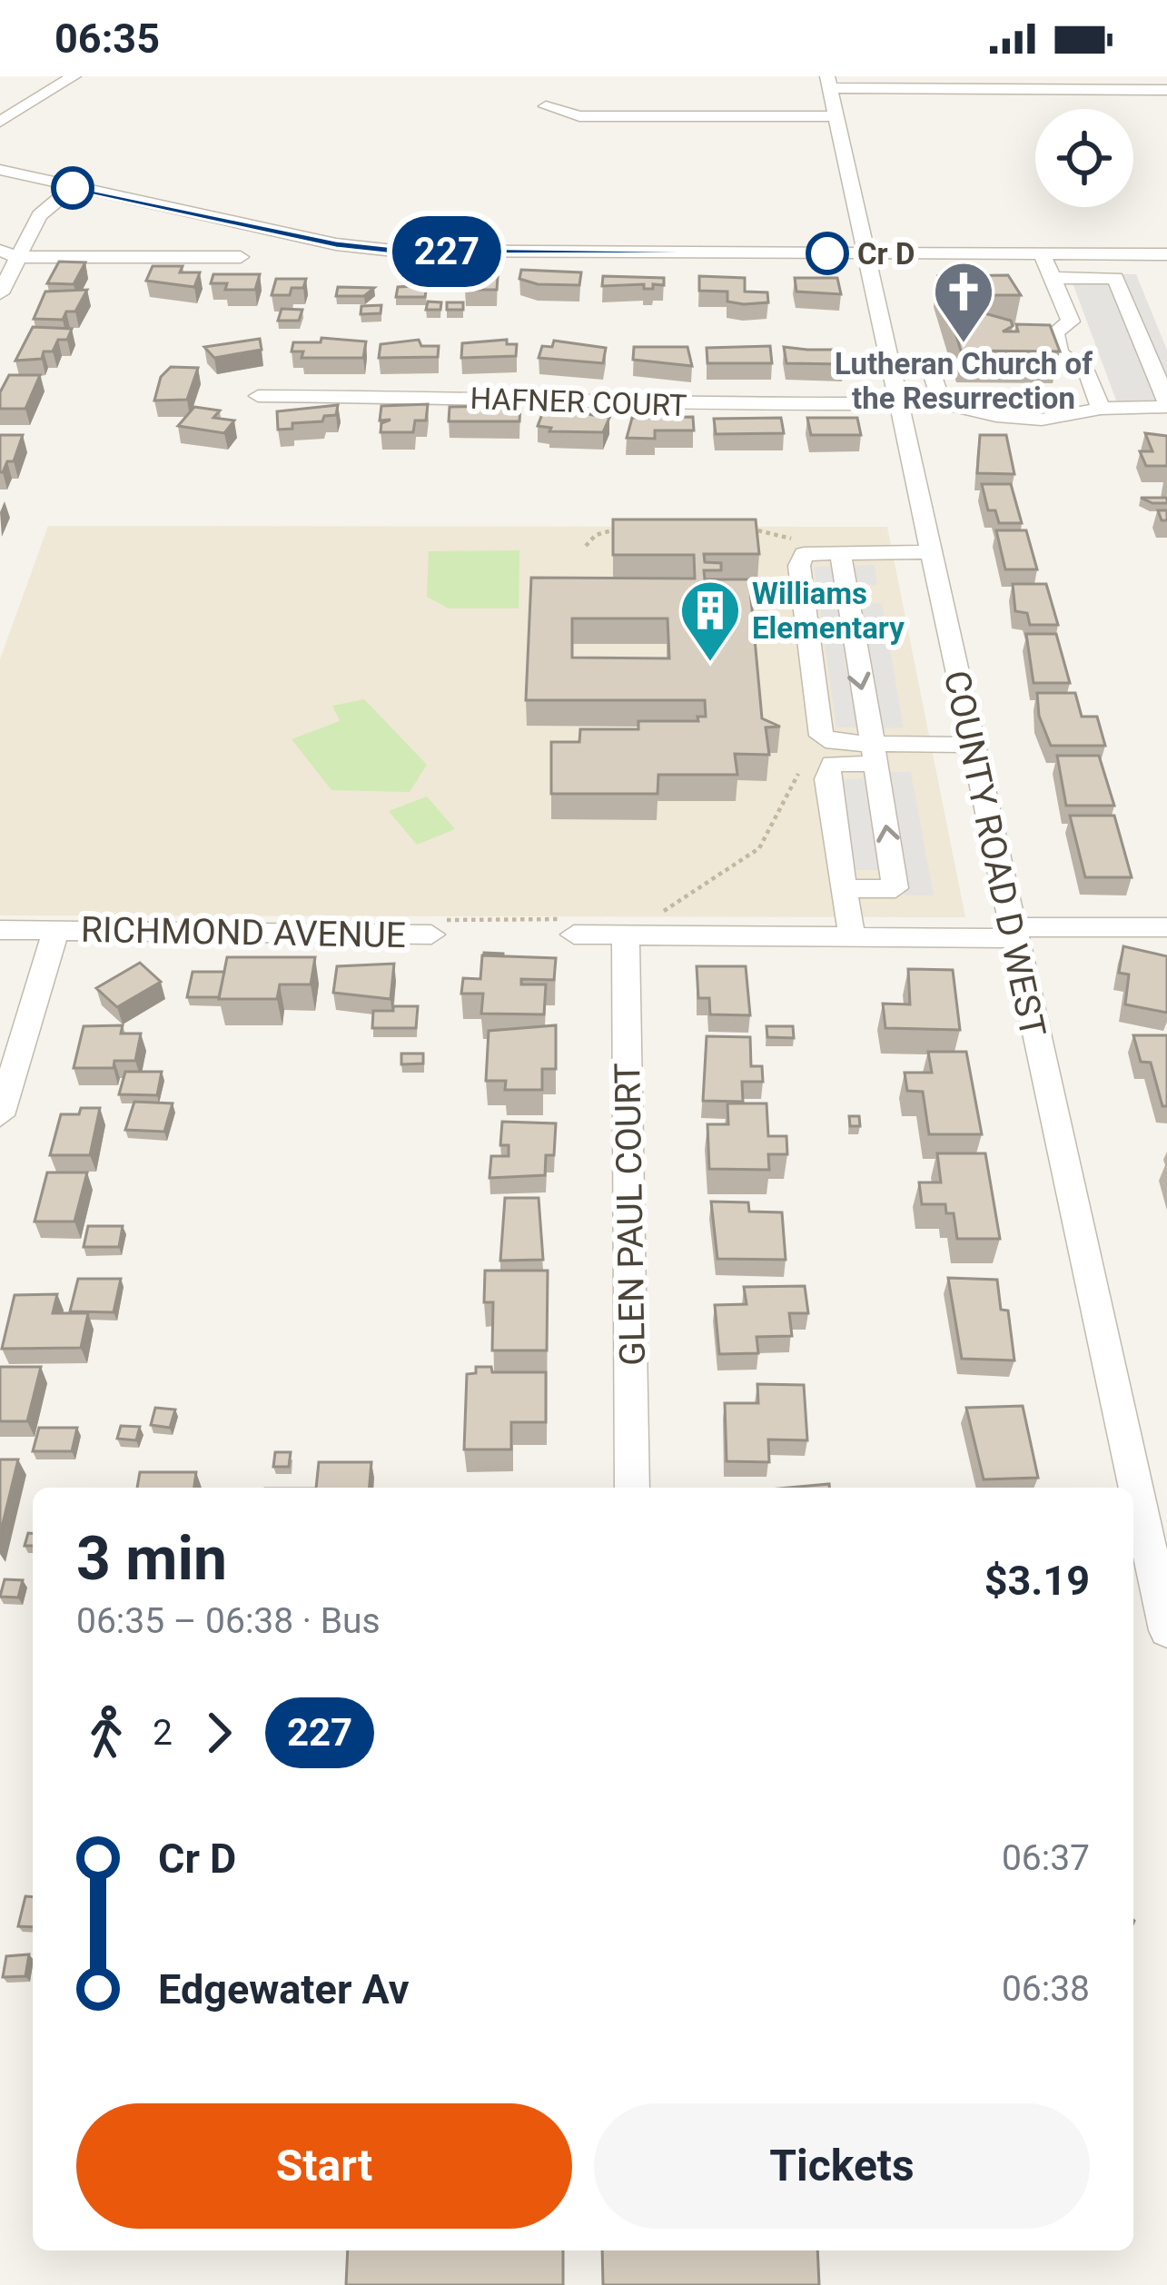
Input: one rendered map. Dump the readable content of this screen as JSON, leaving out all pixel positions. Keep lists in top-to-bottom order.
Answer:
{
  "streets": {
    "street": [
      "HAFNER COURT",
      "COUNTY ROAD D WEST",
      "RICHMOND AVENUE",
      "GLEN PAUL COURT"
    ]
  },
  "crossings": [
    ["HAFNER COURT", "COUNTY ROAD D WEST"]
  ],
  "places": {
    "other": ["Cr D"],
    "church": ["Lutheran Church of the Resurrection"],
    "building": ["Williams Elementary"]
  },
  "lines": ["bus line 227"],
  "page": {
    "status": "06:35",
    "on_map": "227",
    "heading": ["3 min", "06:35 – 06:38 · Bus", "$3.19"],
    "legs": ["2", "227"],
    "list": [
      {
        "name": "Cr D",
        "value": "06:37"
      },
      {
        "name": "Edgewater Av",
        "value": "06:38"
      }
    ],
    "buttons": ["Start", "Tickets"]
  }
}
